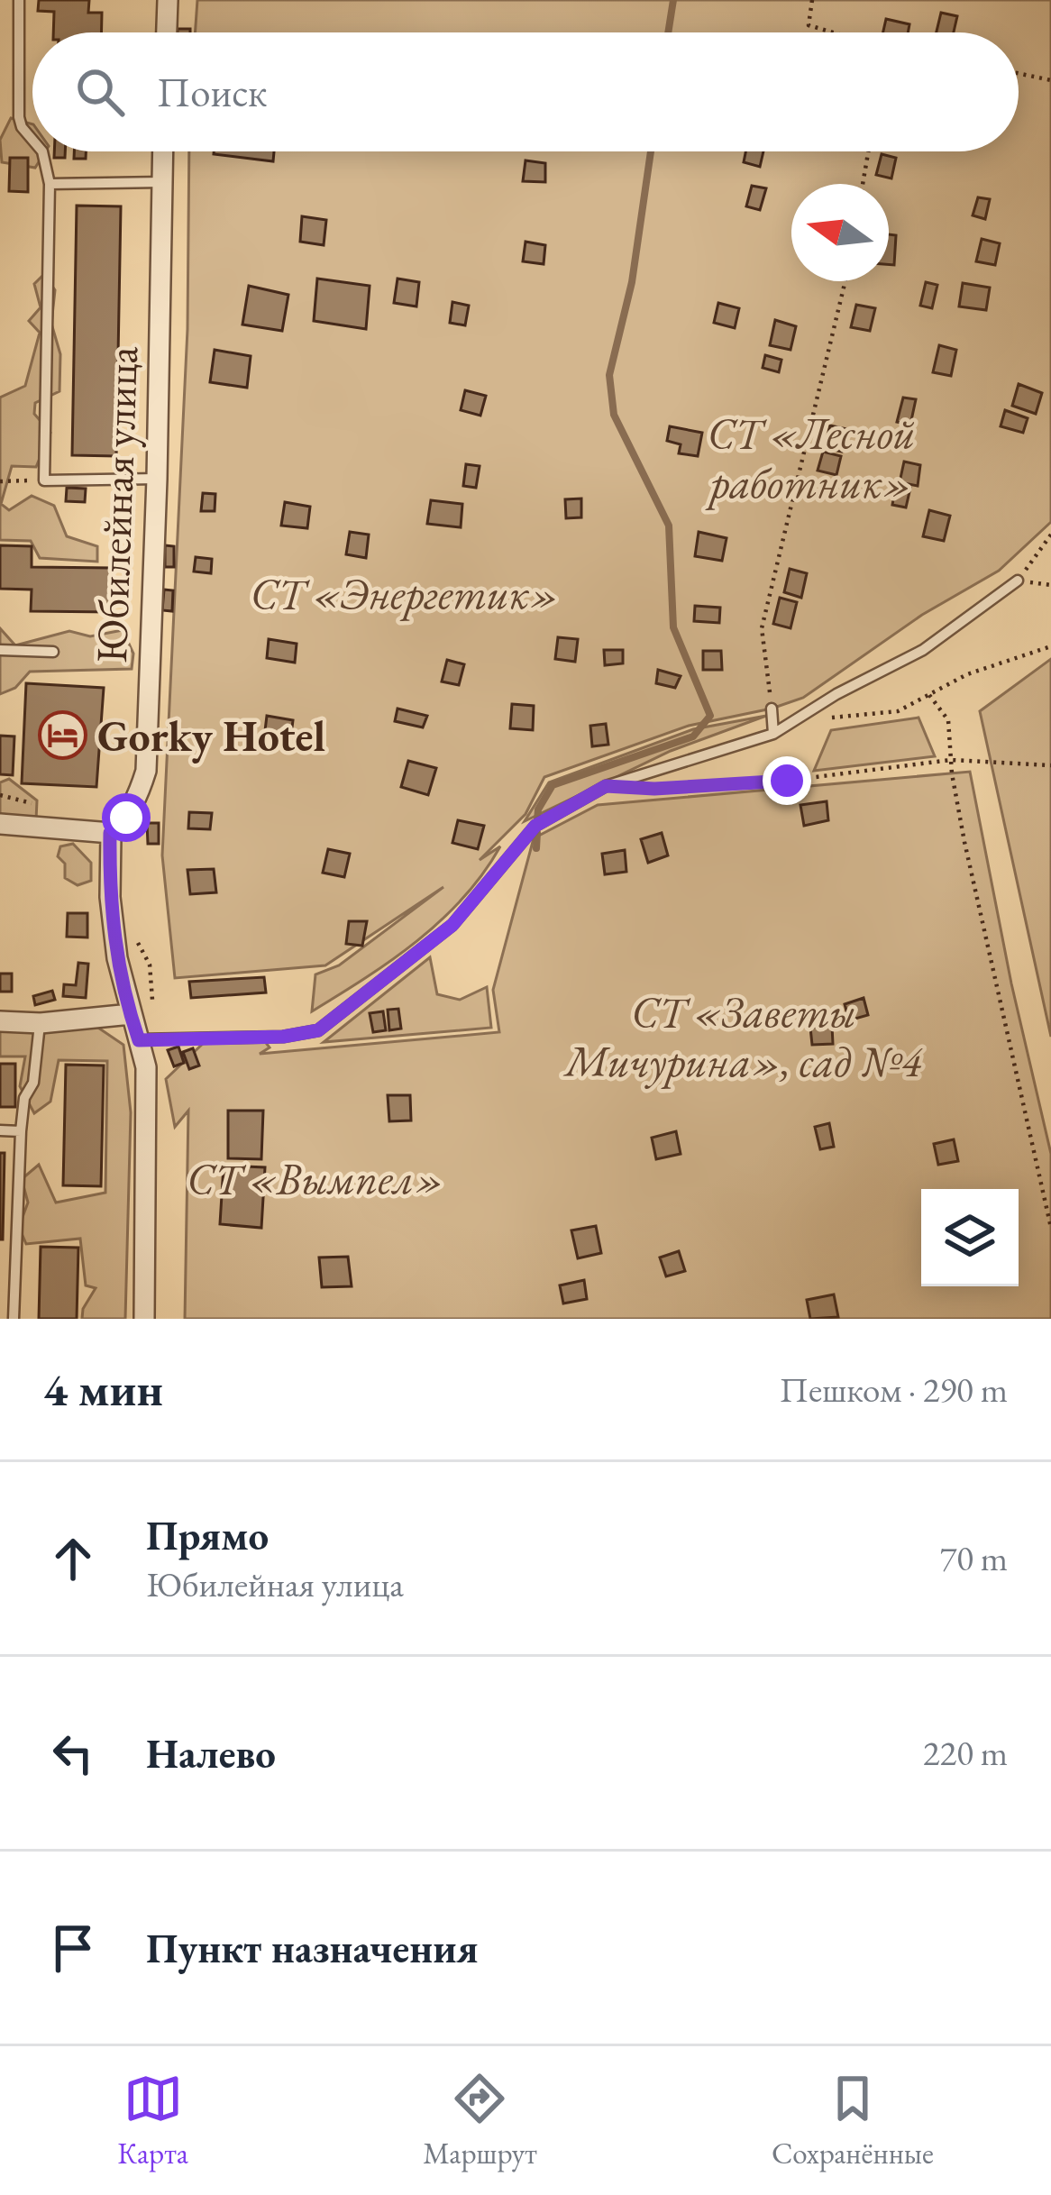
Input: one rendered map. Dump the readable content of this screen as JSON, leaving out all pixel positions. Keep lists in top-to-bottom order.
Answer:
{
  "streets": {
    "street": ["Юбилейная улица"]
  },
  "parks": [
    "СТ «Лесной работник»",
    "СТ «Энергетик»",
    "СТ «Заветы Мичурина», сад №4",
    "СТ «Вымпел»"
  ],
  "places": {
    "hotel": ["Gorky Hotel"]
  },
  "north": "left",
  "page": {
    "search": "Поиск",
    "heading": ["4 мин", "Пешком · 290 m"],
    "list": [
      ["Прямо", "Юбилейная улица", "70 m"],
      ["Налево", "220 m"],
      "Пункт назначения"
    ],
    "nav": ["Карта", "Маршрут", "Сохранённые"]
  }
}
